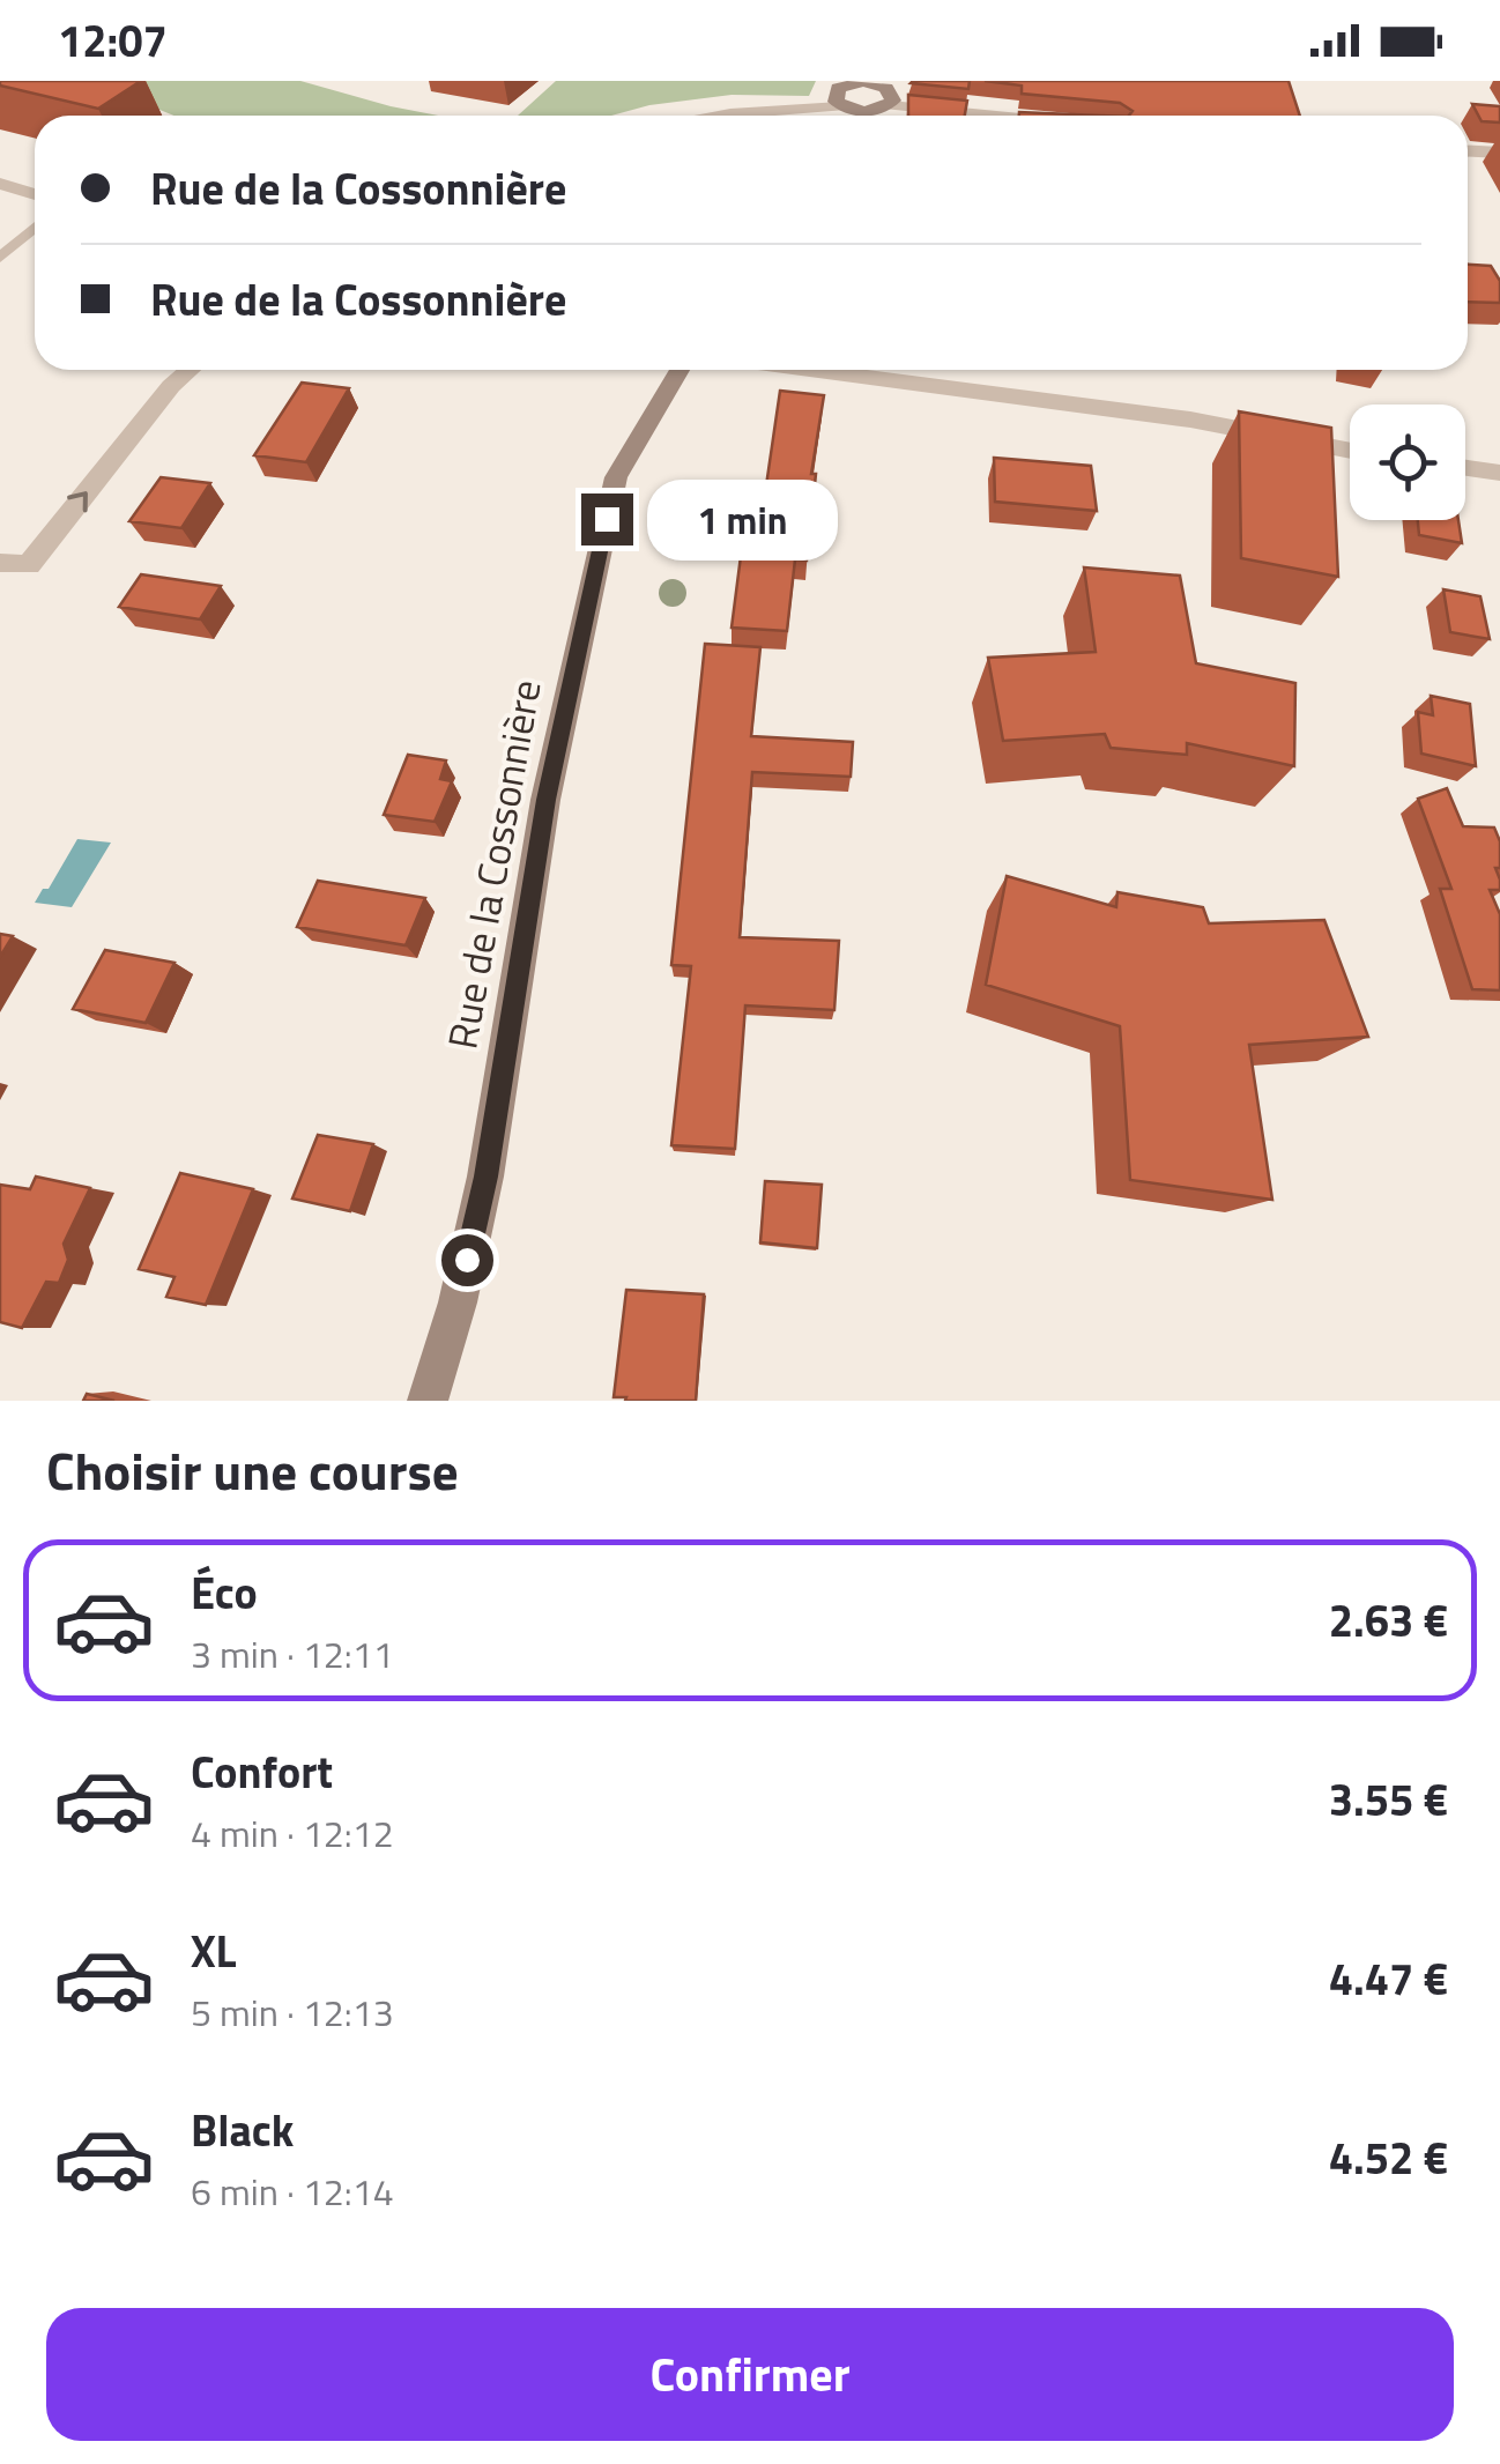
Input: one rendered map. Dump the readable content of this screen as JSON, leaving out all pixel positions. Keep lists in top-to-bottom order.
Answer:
{
  "streets": {
    "street": ["Rue de la Cossonnière"]
  },
  "page": {
    "status": "12:07",
    "banner": ["Rue de la Cossonnière", "Rue de la Cossonnière"],
    "bubble": "1 min",
    "heading": "Choisir une course",
    "list": [
      {
        "name": "Éco",
        "note": "3 min · 12:11",
        "value": "2.63 €"
      },
      {
        "name": "Confort",
        "note": "4 min · 12:12",
        "value": "3.55 €"
      },
      {
        "name": "XL",
        "note": "5 min · 12:13",
        "value": "4.47 €"
      },
      {
        "name": "Black",
        "note": "6 min · 12:14",
        "value": "4.52 €"
      }
    ],
    "buttons": "Confirmer"
  }
}
